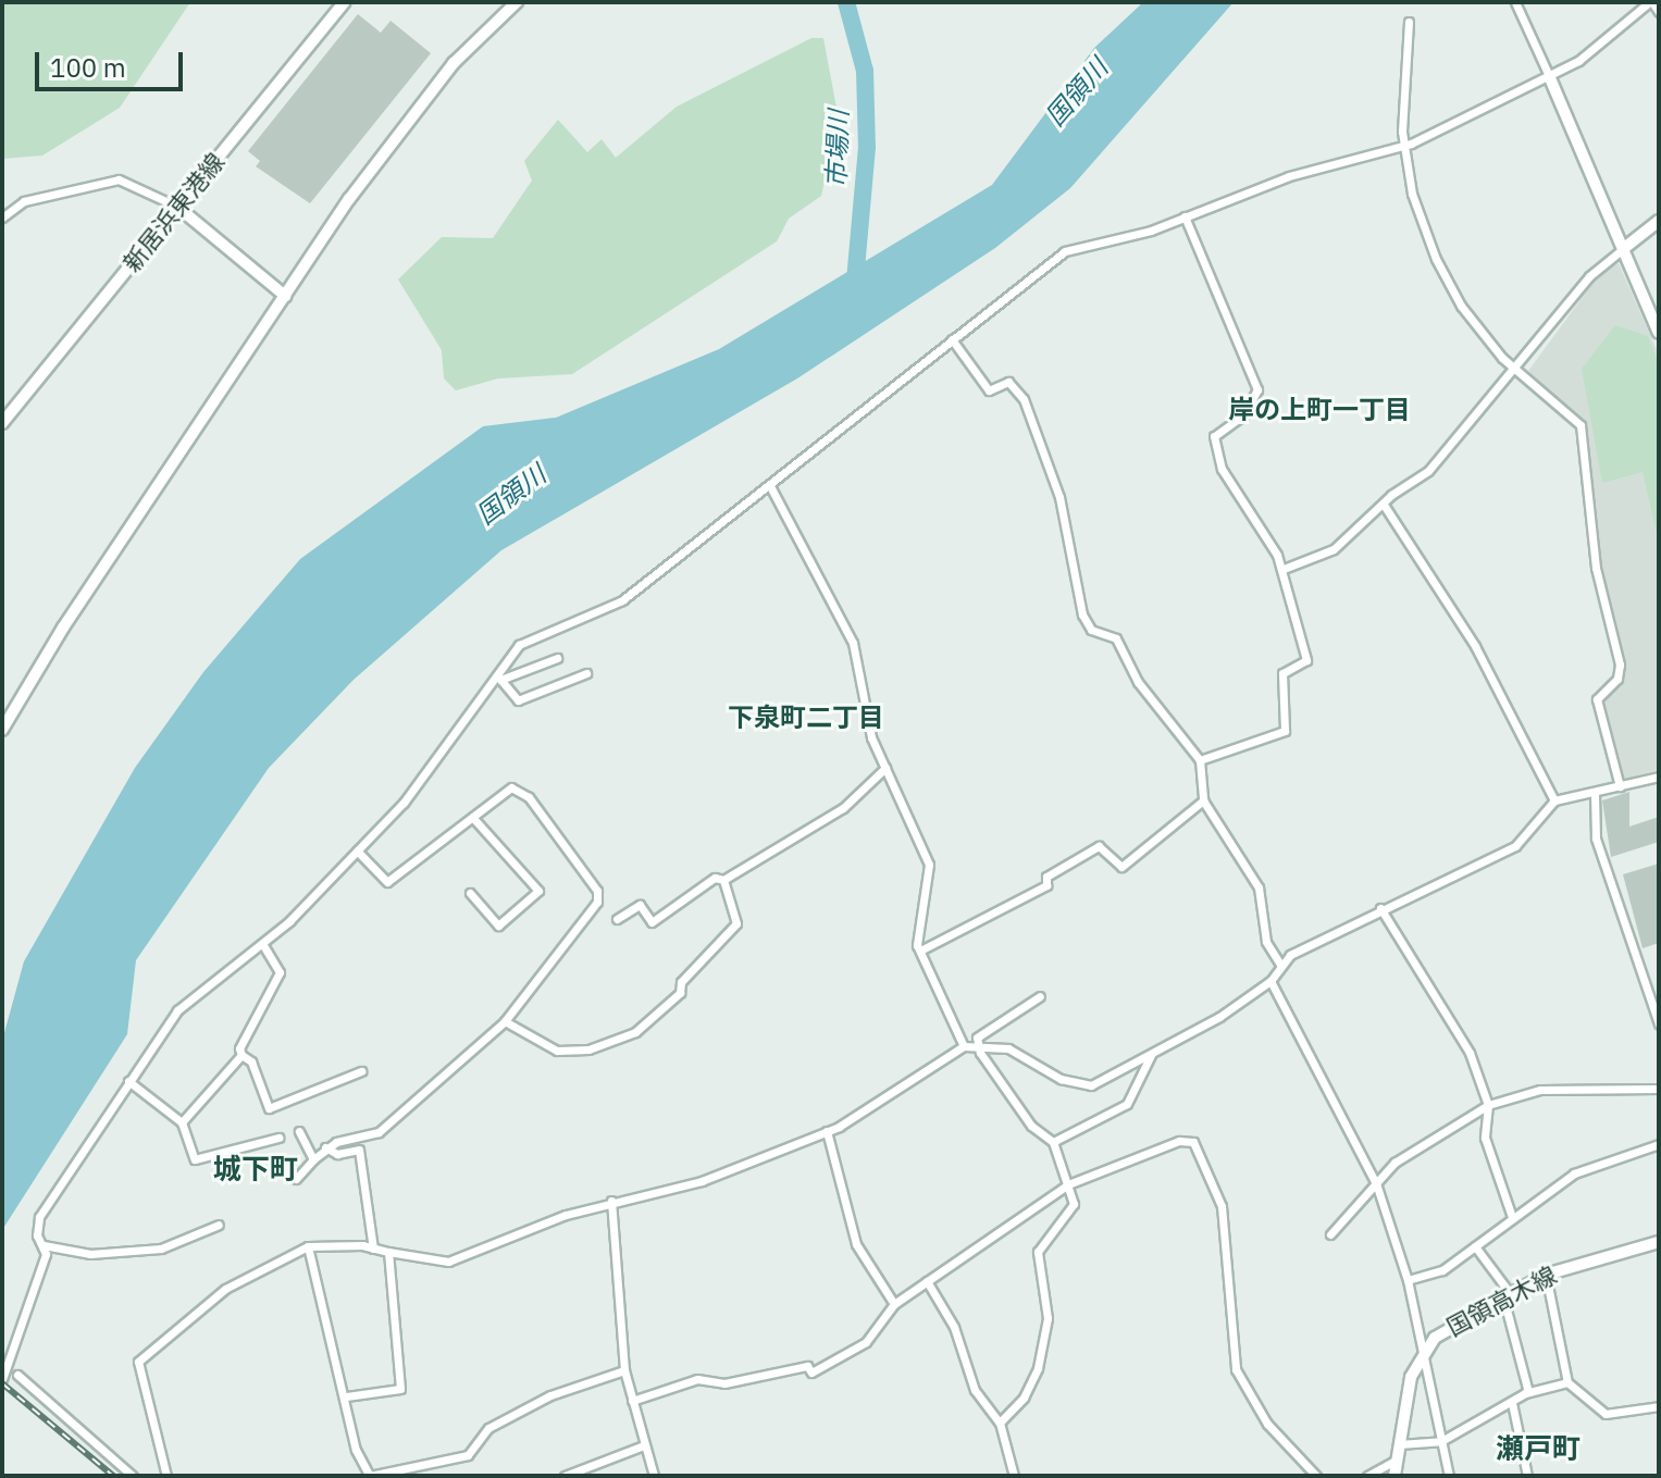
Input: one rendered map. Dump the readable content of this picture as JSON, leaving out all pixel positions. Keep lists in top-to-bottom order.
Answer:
{
  "streets": {
    "street": ["新居浜東港線", "国領高木線"]
  },
  "districts": [
    "岸の上町一丁目",
    "下泉町二丁目",
    "城下町",
    "瀬戸町"
  ],
  "water": ["国領川", "市場川"],
  "scale_bar": "100 m"
}
